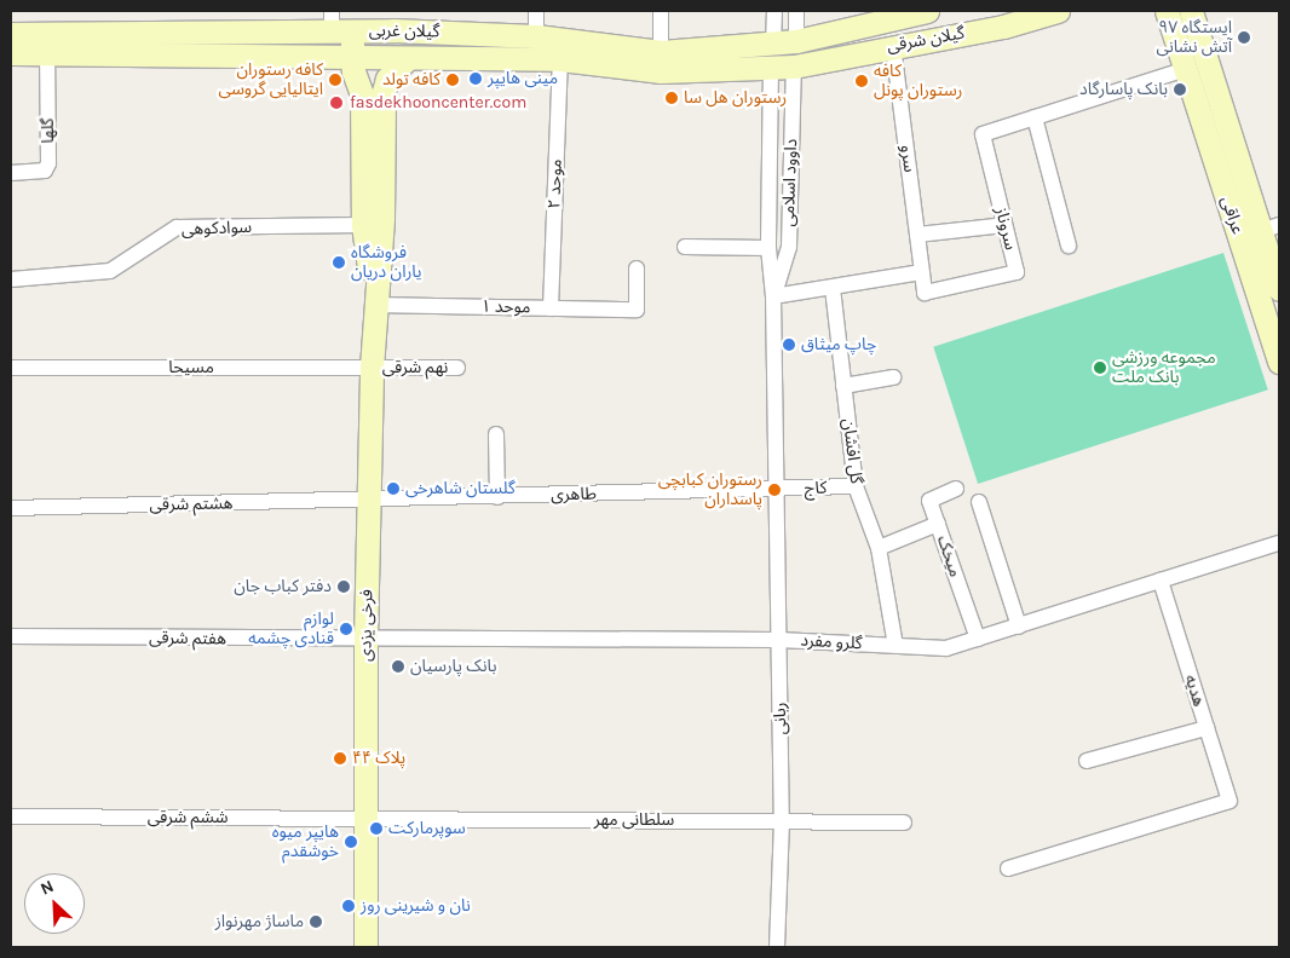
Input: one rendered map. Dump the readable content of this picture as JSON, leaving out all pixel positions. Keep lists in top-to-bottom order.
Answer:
{
  "streets": {
    "main road": [
      "گیلان غربی",
      "گیلان شرقی",
      "عراقی",
      "فرخی یزدی"
    ],
    "street": [
      "گلها",
      "سرو",
      "داوود اسلامی",
      "موحد ۲",
      "سوادکوهی",
      "سروناز",
      "موحد ۱",
      "مسیحا",
      "نهم شرقی",
      "گل افشان",
      "کاج",
      "طاهری",
      "هشتم شرقی",
      "میخک",
      "هفتم شرقی",
      "گلرو مفرد",
      "هدیه",
      "ربانی",
      "ششم شرقی",
      "سلطانی مهر"
    ]
  },
  "crossings": [
    ["گیلان غربی", "گیلان شرقی"],
    ["گیلان غربی", "گلها"],
    ["گیلان غربی", "داوود اسلامی"],
    ["گیلان غربی", "موحد ۲"],
    ["گیلان غربی", "فرخی یزدی"],
    ["گیلان شرقی", "سرو"],
    ["گیلان شرقی", "داوود اسلامی"],
    ["سرو", "سروناز"],
    ["داوود اسلامی", "کاج"],
    ["داوود اسلامی", "طاهری"],
    ["داوود اسلامی", "ربانی"],
    ["موحد ۲", "موحد ۱"],
    ["عراقی", "سروناز"],
    ["سوادکوهی", "فرخی یزدی"],
    ["موحد ۱", "فرخی یزدی"],
    ["مسیحا", "نهم شرقی"],
    ["مسیحا", "فرخی یزدی"],
    ["نهم شرقی", "فرخی یزدی"],
    ["گل افشان", "کاج"],
    ["گل افشان", "گلرو مفرد"],
    ["کاج", "طاهری"],
    ["کاج", "ربانی"],
    ["طاهری", "هشتم شرقی"],
    ["طاهری", "فرخی یزدی"],
    ["طاهری", "ربانی"],
    ["هشتم شرقی", "فرخی یزدی"],
    ["میخک", "گلرو مفرد"],
    ["فرخی یزدی", "هفتم شرقی"],
    ["فرخی یزدی", "گلرو مفرد"],
    ["فرخی یزدی", "ششم شرقی"],
    ["فرخی یزدی", "سلطانی مهر"],
    ["هفتم شرقی", "گلرو مفرد"],
    ["گلرو مفرد", "هدیه"],
    ["گلرو مفرد", "ربانی"],
    ["ربانی", "سلطانی مهر"],
    ["ششم شرقی", "سلطانی مهر"]
  ],
  "places": [
    "ایستگاه ۹۷ آتش نشانی",
    "مینی هایپر",
    "کافه رستوران ایتالیایی گروسی",
    "کافه تولد",
    "کافه رستوران پونل",
    "بانک پاسارگاد",
    "رستوران هل سا",
    "fasdekhooncenter.com",
    "فروشگاه یاران دریان",
    "چاپ میثاق",
    "مجموعه ورزشی بانک ملت",
    "گلستان شاهرخى",
    "رستوران کبابچی پاسداران",
    "دفتر کباب جان",
    "لوازم قنادی چشمه",
    "بانک پارسیان",
    "پلاک ۴۴",
    "سوپرمارکت",
    "هایپر میوه خوشقدم",
    "نان و شيرينى روز",
    "ماساژ مهرنواز"
  ],
  "north": "top left"
}
